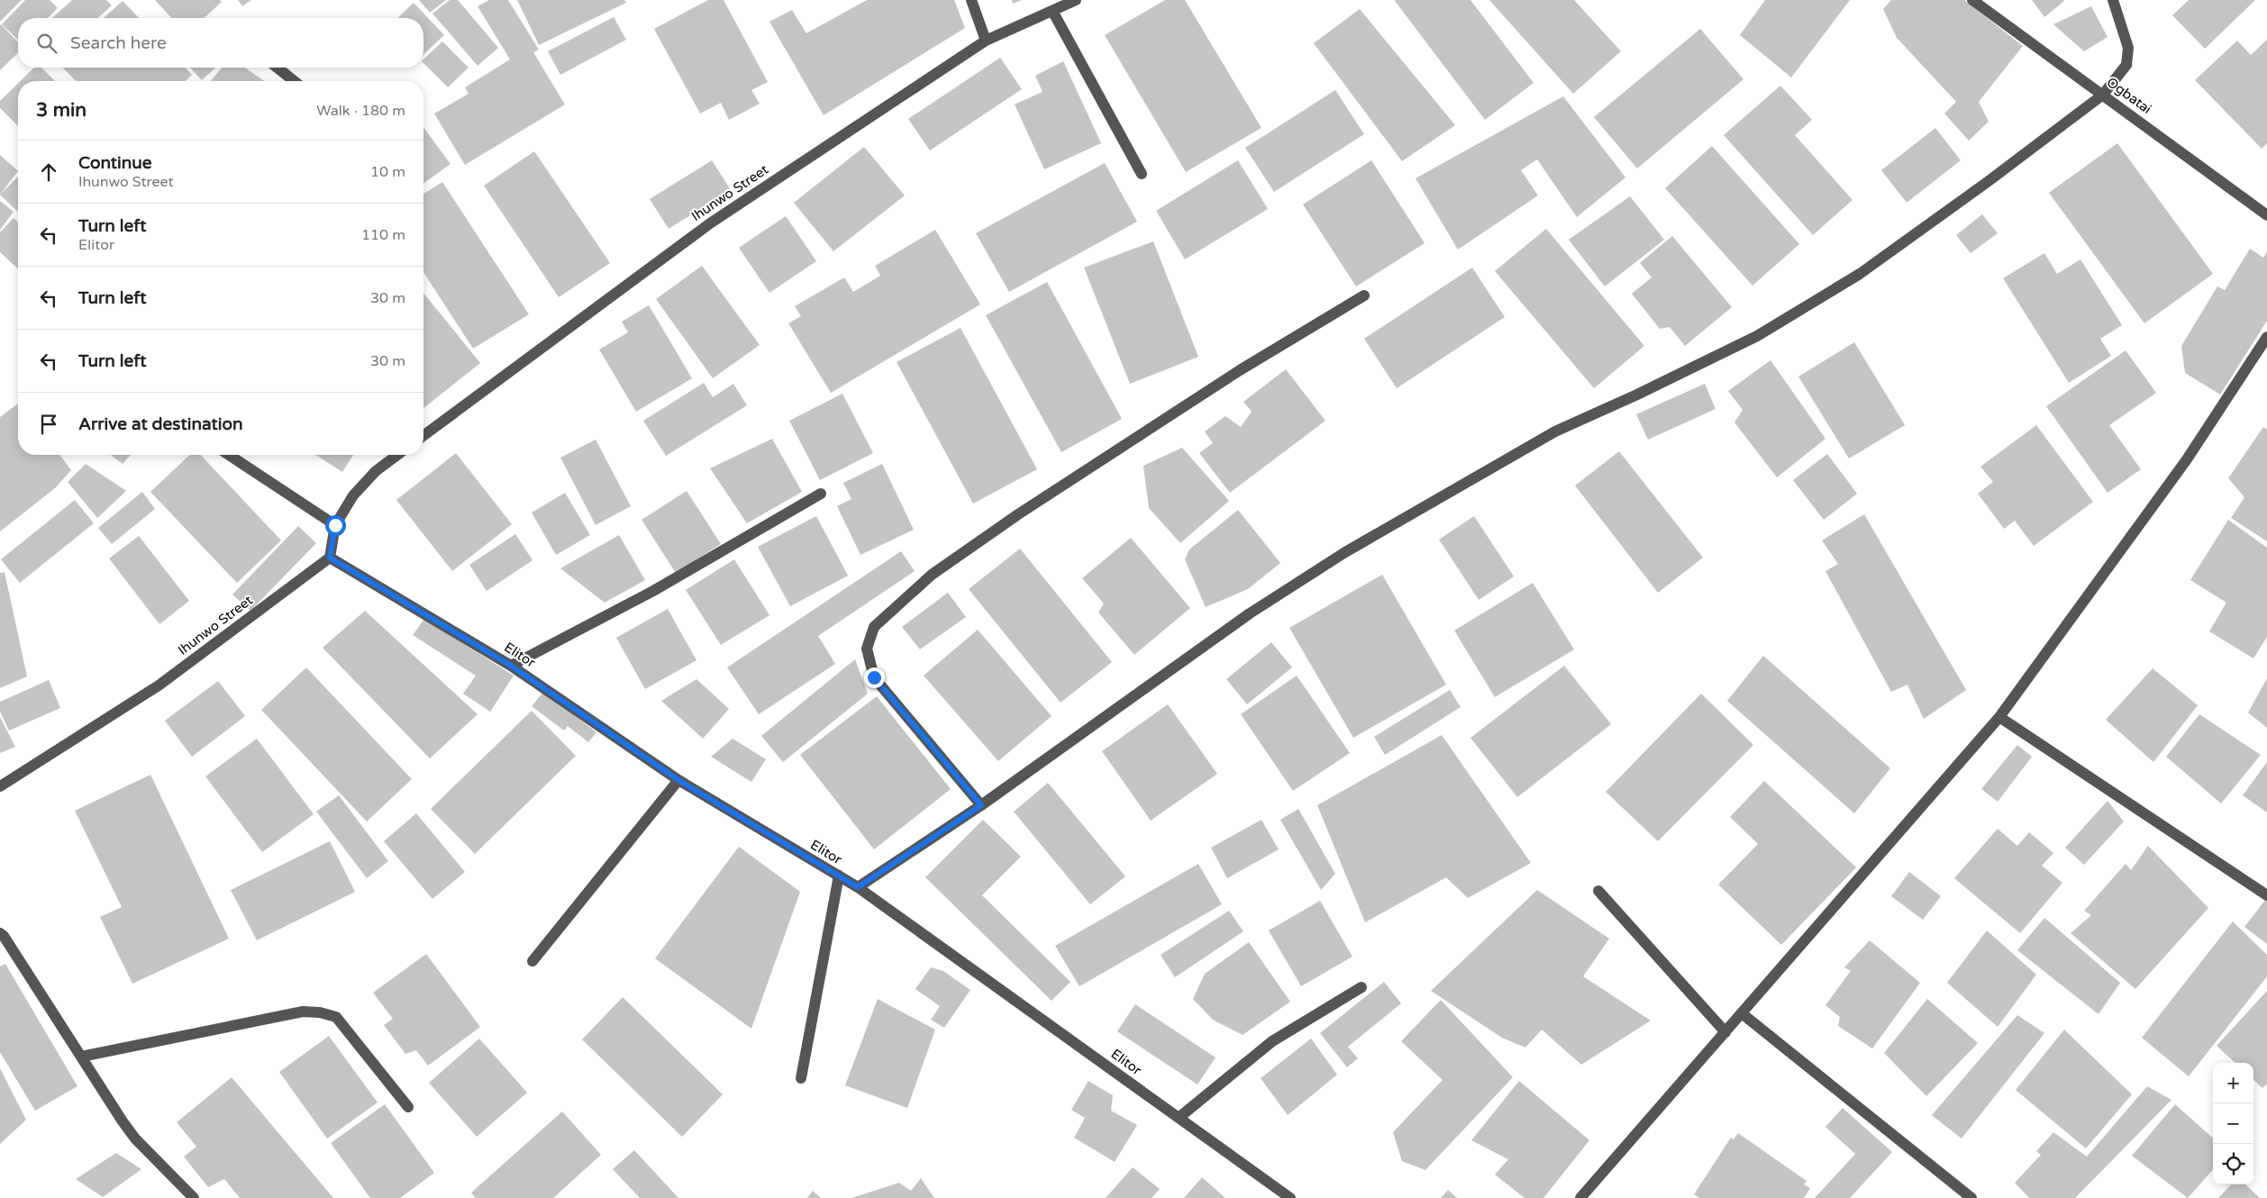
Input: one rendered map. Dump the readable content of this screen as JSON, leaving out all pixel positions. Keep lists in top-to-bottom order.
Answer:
{
  "streets": {
    "street": ["Ogbatai", "Ihunwo Street", "Elitor"]
  },
  "crossings": [
    ["Ihunwo Street", "Elitor"]
  ],
  "page": {
    "search": "Search here",
    "heading": ["3 min", "Walk · 180 m"],
    "list": [
      ["Continue", "Ihunwo Street", "10 m"],
      ["Turn left", "Elitor", "110 m"],
      ["Turn left", "30 m"],
      ["Turn left", "30 m"],
      "Arrive at destination"
    ],
    "map_buttons": ["+", "−"]
  }
}
